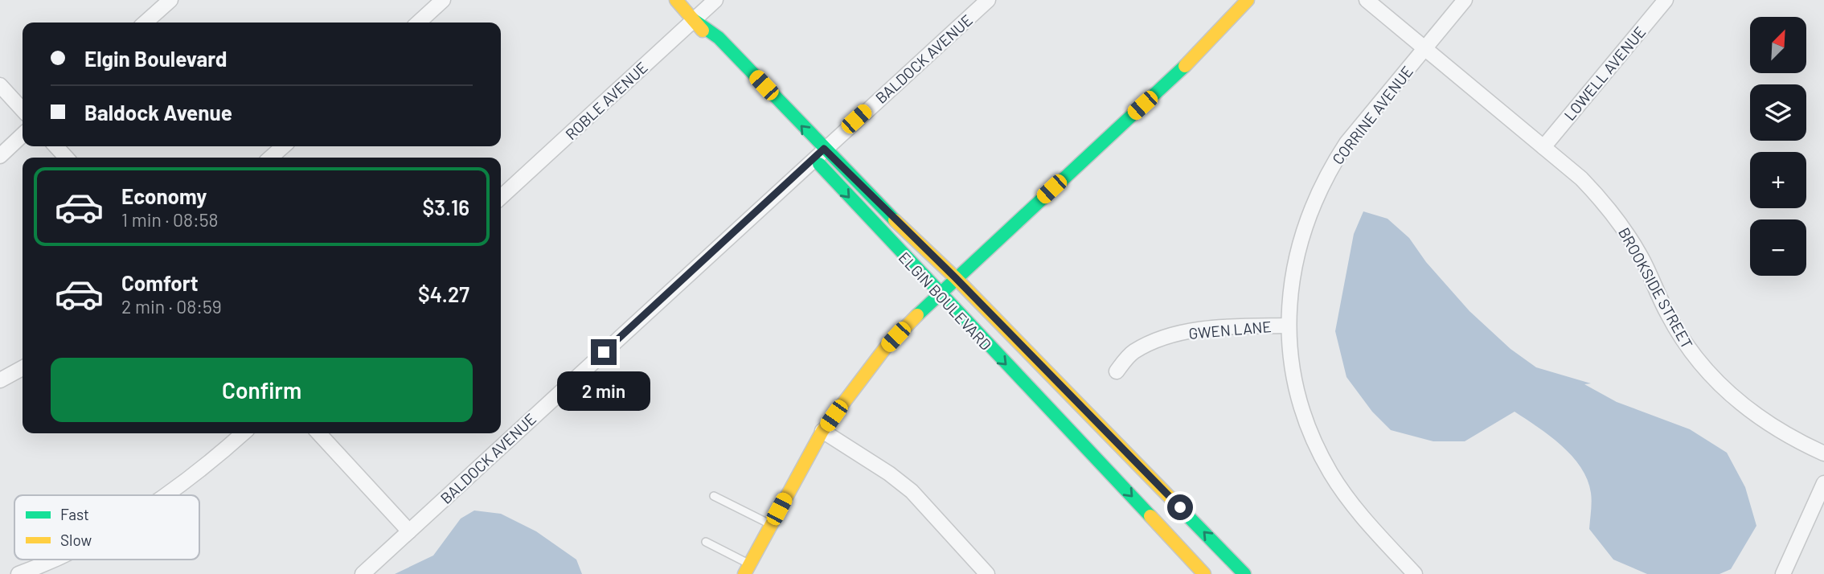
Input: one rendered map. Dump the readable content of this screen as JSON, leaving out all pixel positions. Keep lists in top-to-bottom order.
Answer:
{
  "streets": {
    "main road": ["ELGIN BOULEVARD"],
    "street": [
      "BALDOCK AVENUE",
      "LOWELL AVENUE",
      "ROBLE AVENUE",
      "CORRINE AVENUE",
      "BROOKSIDE STREET",
      "GWEN LANE"
    ]
  },
  "crossings": [
    ["BALDOCK AVENUE", "ELGIN BOULEVARD"],
    ["LOWELL AVENUE", "BROOKSIDE STREET"],
    ["ROBLE AVENUE", "ELGIN BOULEVARD"],
    ["CORRINE AVENUE", "BROOKSIDE STREET"],
    ["CORRINE AVENUE", "GWEN LANE"]
  ],
  "legend": ["Fast", "Slow"],
  "north": "top right",
  "page": {
    "map_buttons": ["+", "−"],
    "banner": ["Elgin Boulevard", "Baldock Avenue"],
    "list": [
      {
        "name": "Economy",
        "note": "1 min · 08:58",
        "value": "$3.16"
      },
      {
        "name": "Comfort",
        "note": "2 min · 08:59",
        "value": "$4.27"
      }
    ],
    "buttons": "Confirm",
    "bubble": "2 min"
  }
}
